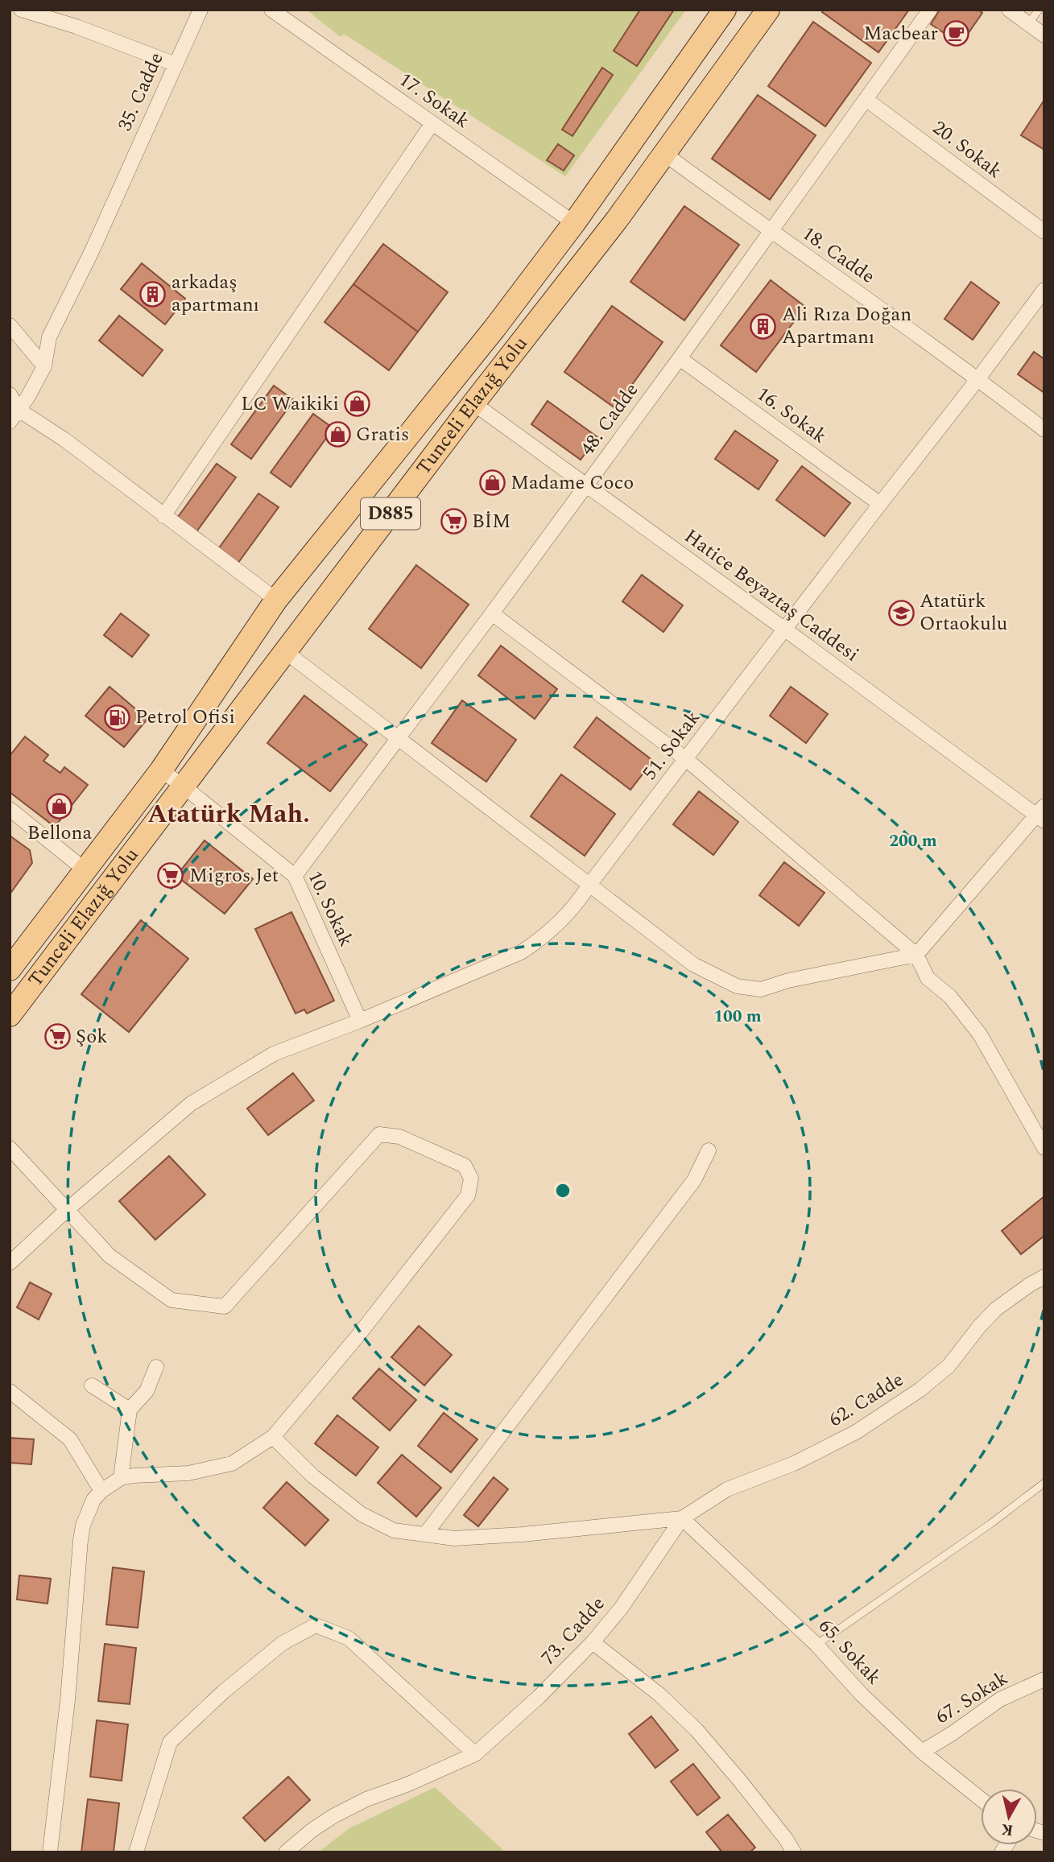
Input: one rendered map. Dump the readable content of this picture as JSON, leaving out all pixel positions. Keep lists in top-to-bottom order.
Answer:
{
  "streets": {
    "main road": ["Tunceli Elazığ Yolu", "D885"],
    "street": [
      "35. Cadde",
      "17. Sokak",
      "20. Sokak",
      "18. Cadde",
      "16. Sokak",
      "48. Cadde",
      "Hatice Beyaztaş Caddesi",
      "51. Sokak",
      "10. Sokak",
      "62. Cadde",
      "73. Cadde",
      "65. Sokak",
      "67. Sokak"
    ]
  },
  "crossings": [
    ["17. Sokak", "Tunceli Elazığ Yolu"],
    ["20. Sokak", "48. Cadde"],
    ["18. Cadde", "Tunceli Elazığ Yolu"],
    ["18. Cadde", "48. Cadde"],
    ["18. Cadde", "51. Sokak"],
    ["Tunceli Elazığ Yolu", "Hatice Beyaztaş Caddesi"],
    ["Tunceli Elazığ Yolu", "10. Sokak"],
    ["16. Sokak", "48. Cadde"],
    ["16. Sokak", "51. Sokak"],
    ["48. Cadde", "Hatice Beyaztaş Caddesi"],
    ["48. Cadde", "10. Sokak"],
    ["Hatice Beyaztaş Caddesi", "51. Sokak"],
    ["51. Sokak", "10. Sokak"],
    ["62. Cadde", "73. Cadde"],
    ["62. Cadde", "65. Sokak"],
    ["73. Cadde", "65. Sokak"],
    ["65. Sokak", "67. Sokak"]
  ],
  "districts": ["Atatürk Mah."],
  "places": {
    "cafe": ["Macbear"],
    "building": ["arkadaş apartmanı", "Ali Rıza Doğan Apartmanı"],
    "shop": [
      "LC Waikiki",
      "Gratis",
      "Madame Coco",
      "Bellona"
    ],
    "supermarket": ["BİM", "Migros Jet", "Şok"],
    "school or university": ["Atatürk Ortaokulu"],
    "fuel station": ["Petrol Ofisi"]
  },
  "north": "bottom",
  "rings": ["200 m", "100 m"]
}
